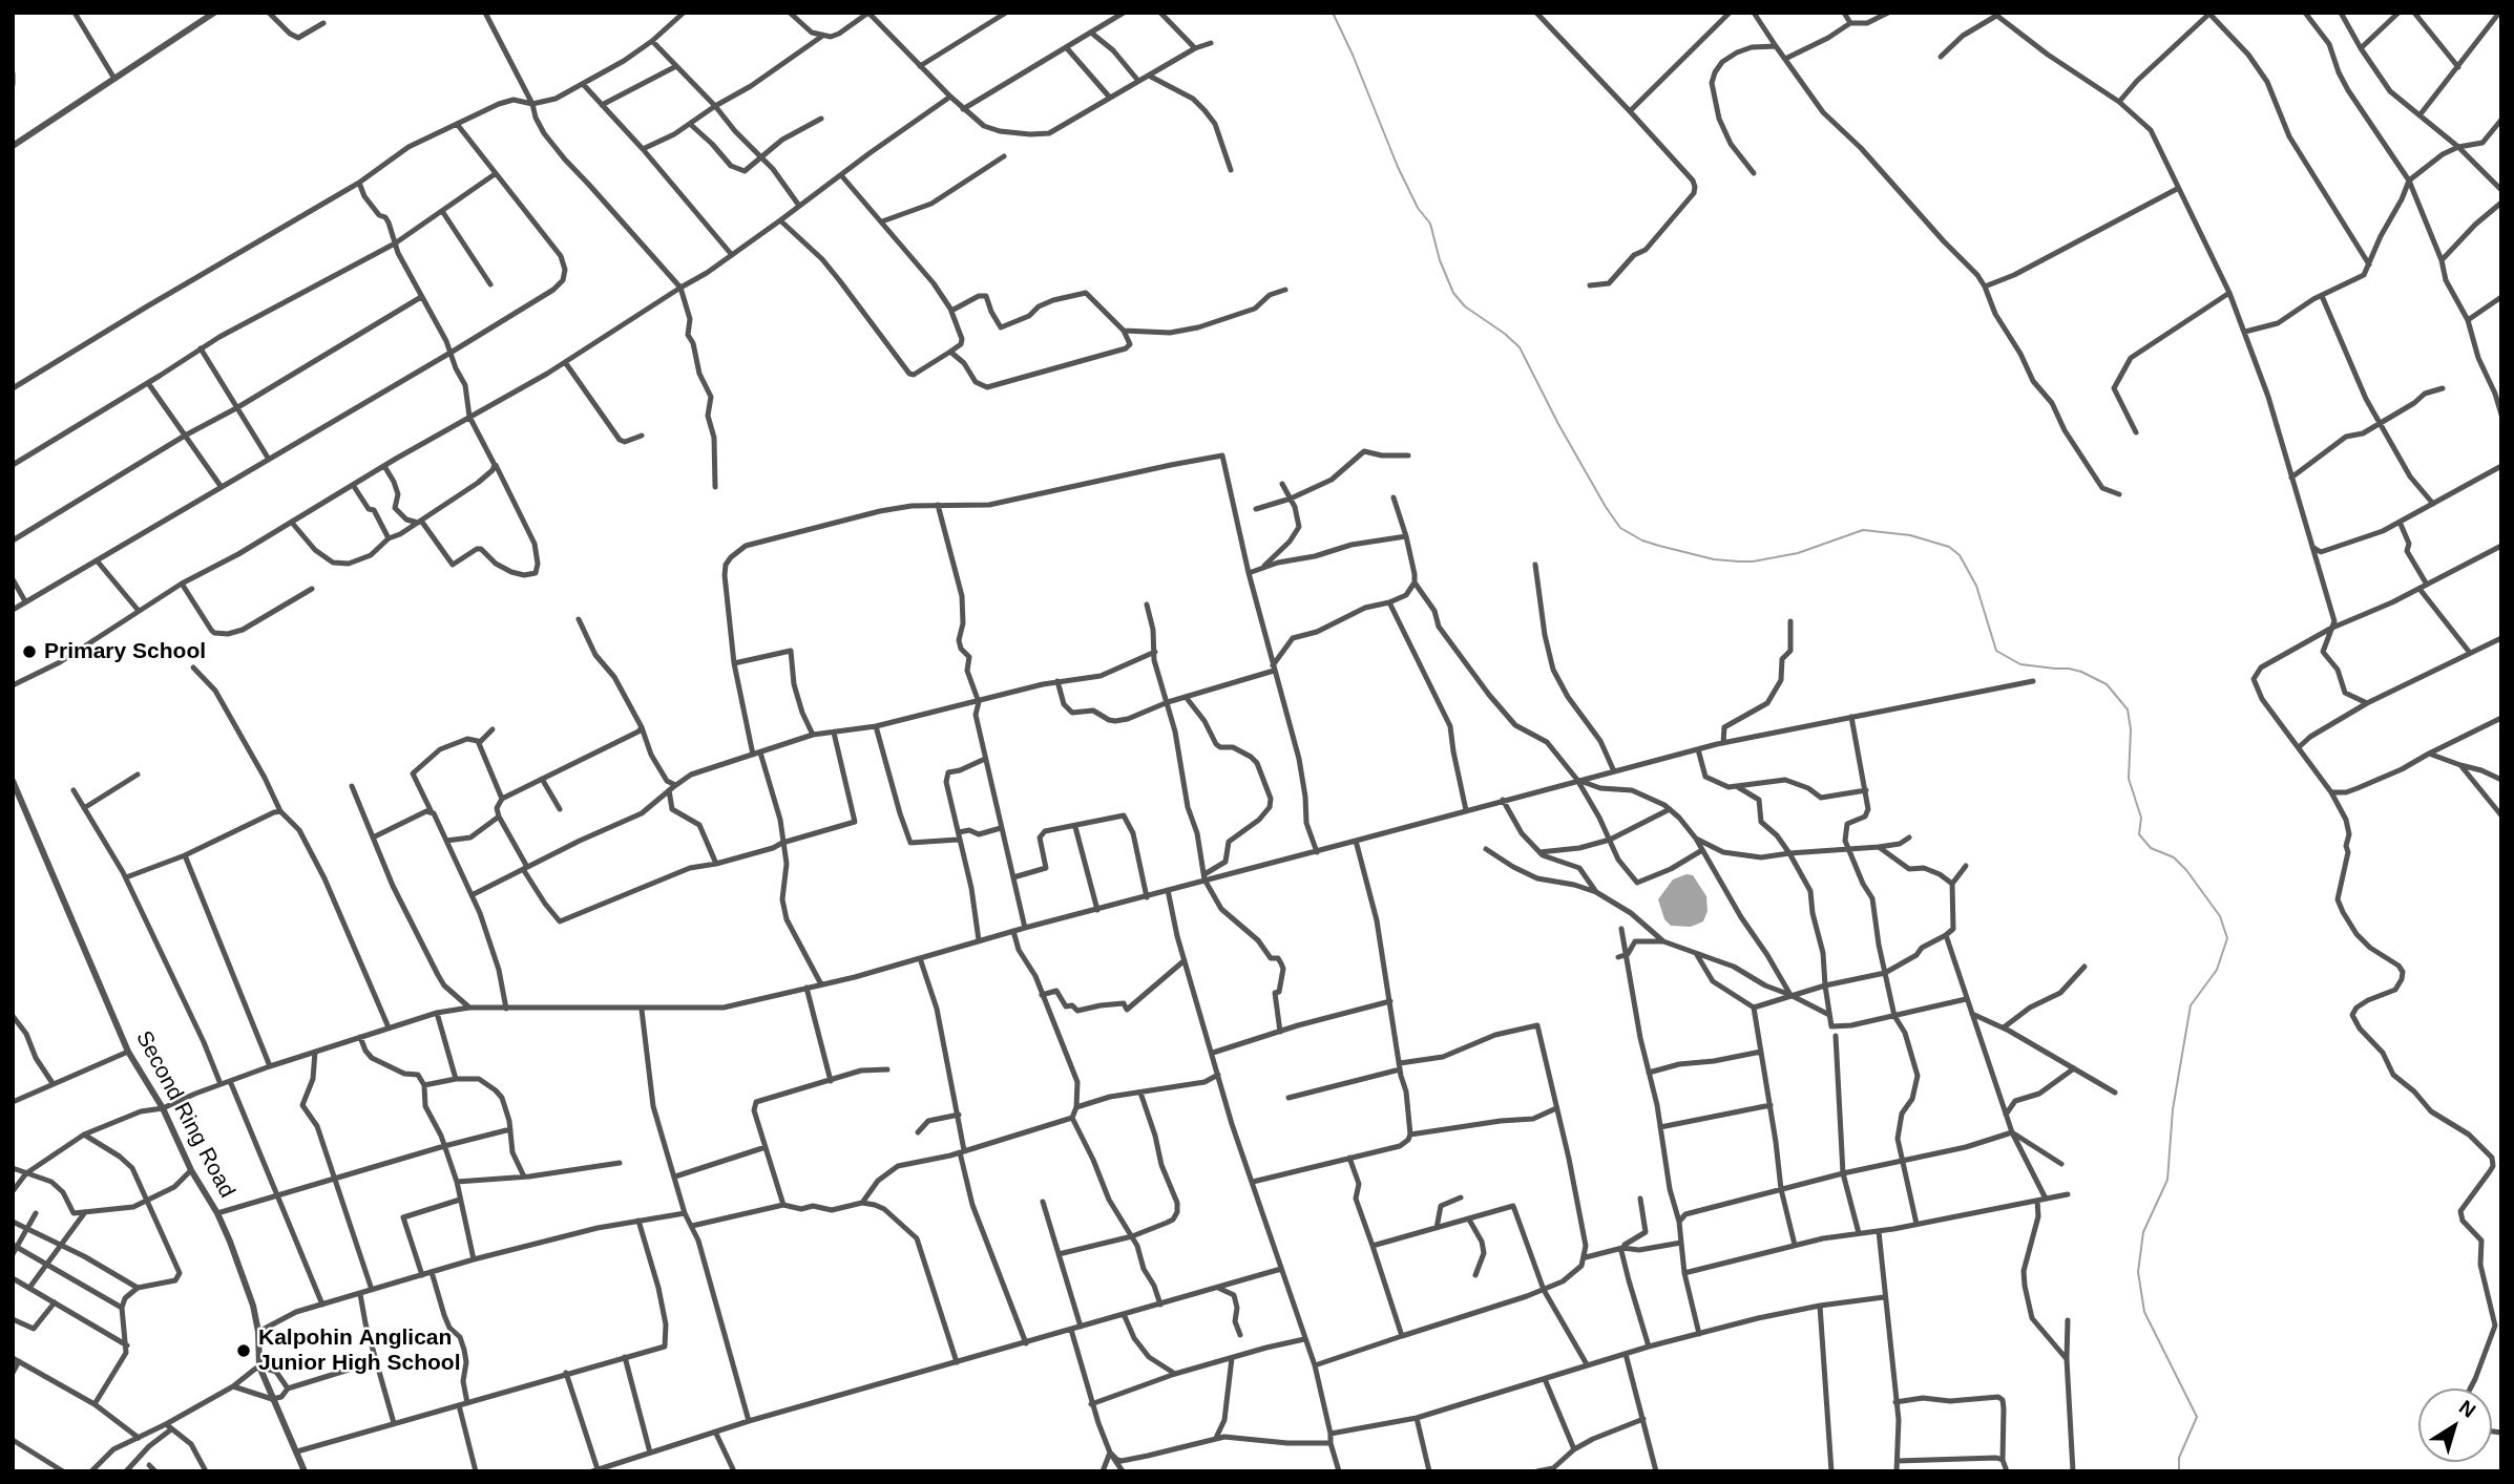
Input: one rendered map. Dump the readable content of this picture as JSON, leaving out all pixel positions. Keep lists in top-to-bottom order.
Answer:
{
  "streets": {
    "street": ["Second Ring Road"]
  },
  "places": ["Primary School", "Kalpohin Anglican Junior High School"],
  "north": "top right"
}
